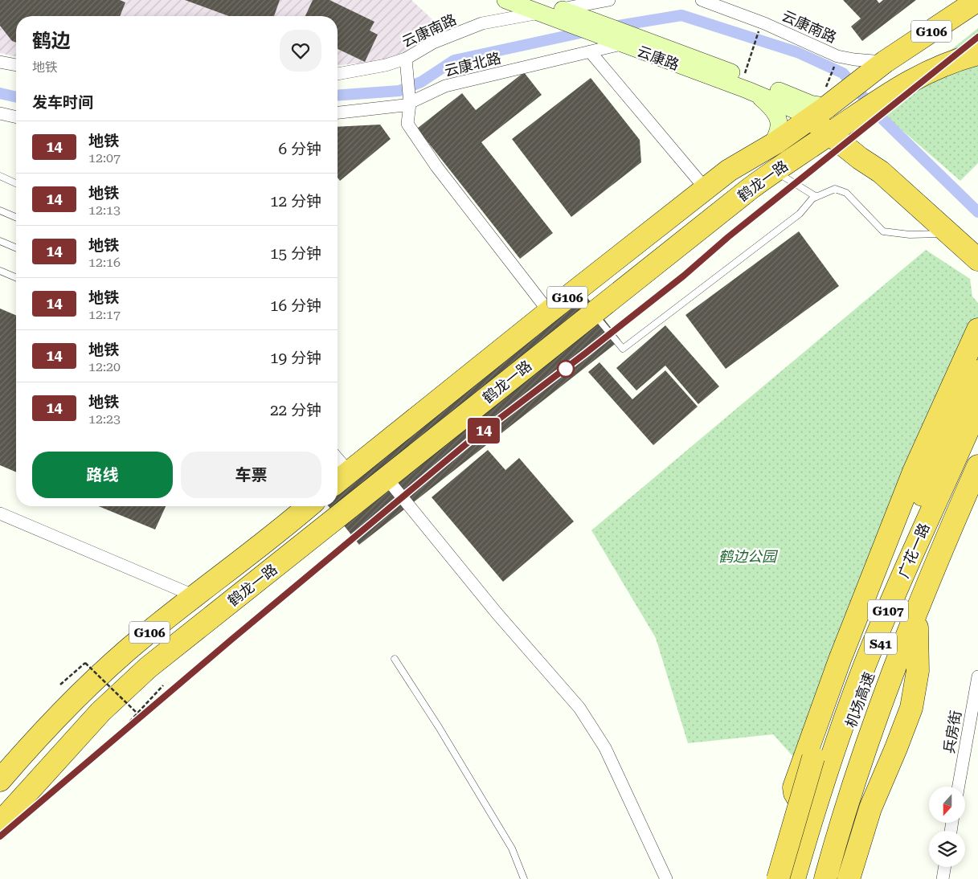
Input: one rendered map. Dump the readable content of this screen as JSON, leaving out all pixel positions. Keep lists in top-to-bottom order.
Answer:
{
  "streets": {
    "highway": [
      "G106",
      "鹤龙一路",
      "广花一路",
      "G107",
      "S41",
      "机场高速"
    ],
    "street": [
      "云康南路",
      "云康路",
      "云康北路",
      "兵房街"
    ]
  },
  "crossings": [
    ["云康南路", "云康路"],
    ["云康南路", "鹤龙一路"],
    ["G106", "鹤龙一路"],
    ["云康路", "云康北路"],
    ["云康路", "鹤龙一路"]
  ],
  "parks": ["鹤边公园"],
  "lines": ["metro line 14"],
  "north": "bottom",
  "page": {
    "on_map": "14",
    "heading": [
      ["鹤边", "地铁"],
      "发车时间"
    ],
    "list": [
      {
        "mark": "14",
        "name": "地铁",
        "note": "12:07",
        "value": "6 分钟"
      },
      {
        "mark": "14",
        "name": "地铁",
        "note": "12:13",
        "value": "12 分钟"
      },
      {
        "mark": "14",
        "name": "地铁",
        "note": "12:16",
        "value": "15 分钟"
      },
      {
        "mark": "14",
        "name": "地铁",
        "note": "12:17",
        "value": "16 分钟"
      },
      {
        "mark": "14",
        "name": "地铁",
        "note": "12:20",
        "value": "19 分钟"
      },
      {
        "mark": "14",
        "name": "地铁",
        "note": "12:23",
        "value": "22 分钟"
      }
    ],
    "buttons": ["路线", "车票"]
  }
}
